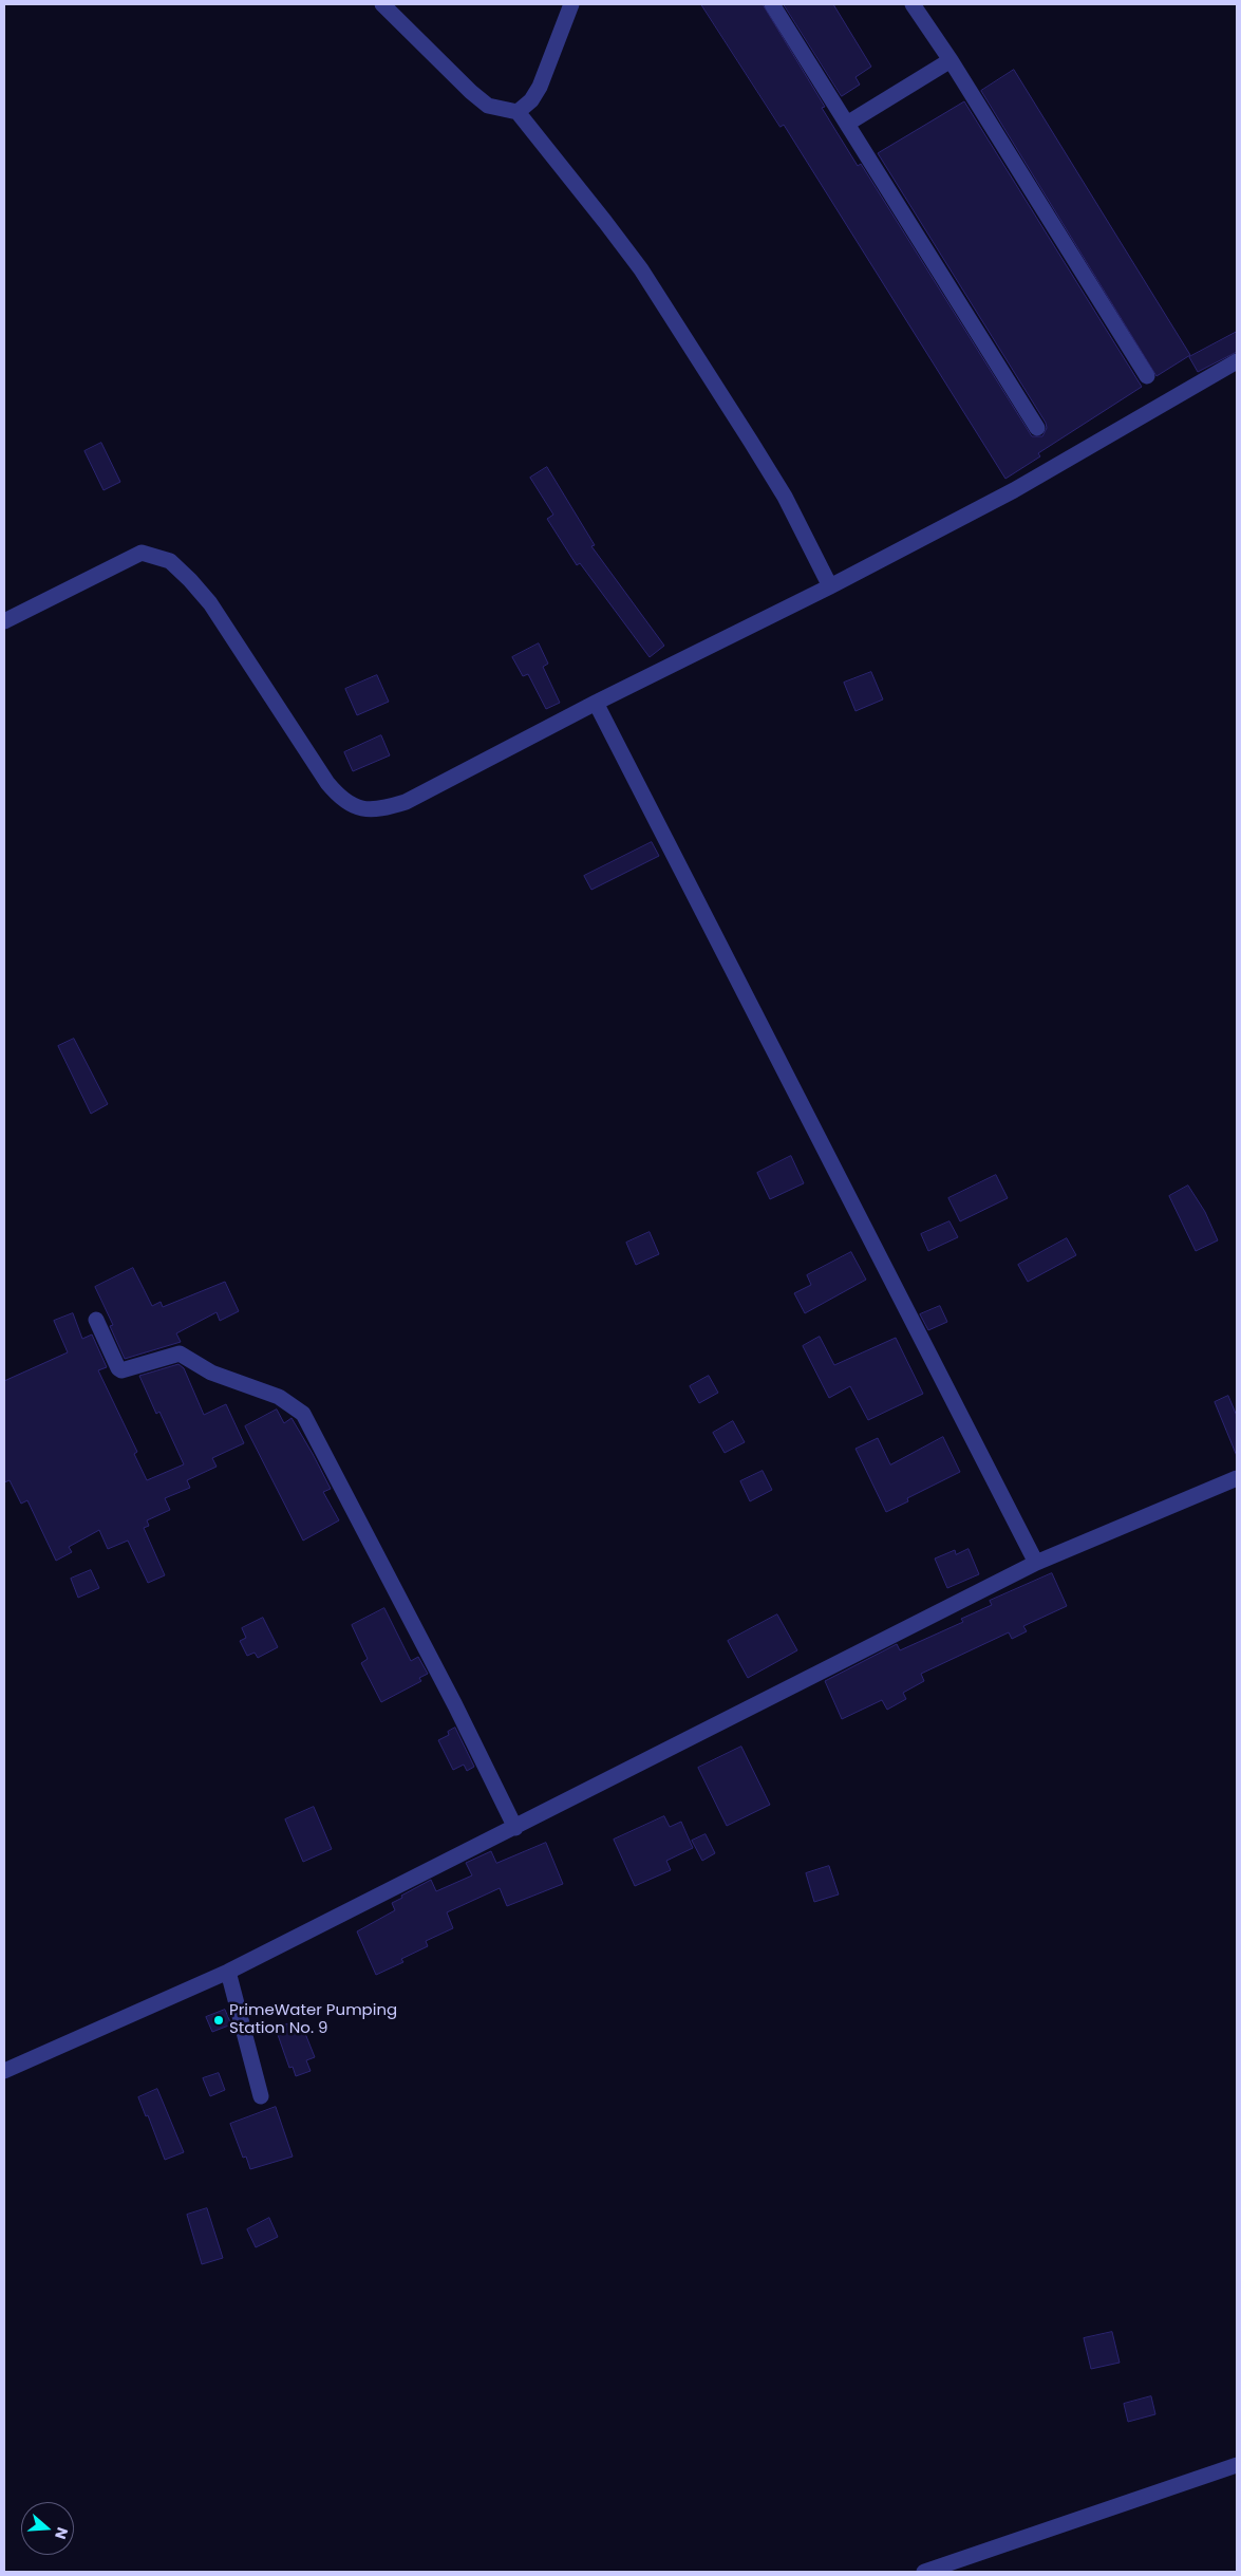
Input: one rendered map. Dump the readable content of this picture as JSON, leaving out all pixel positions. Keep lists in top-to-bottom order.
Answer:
{
  "places": ["PrimeWater Pumping Station No. 9"],
  "north": "right"
}
